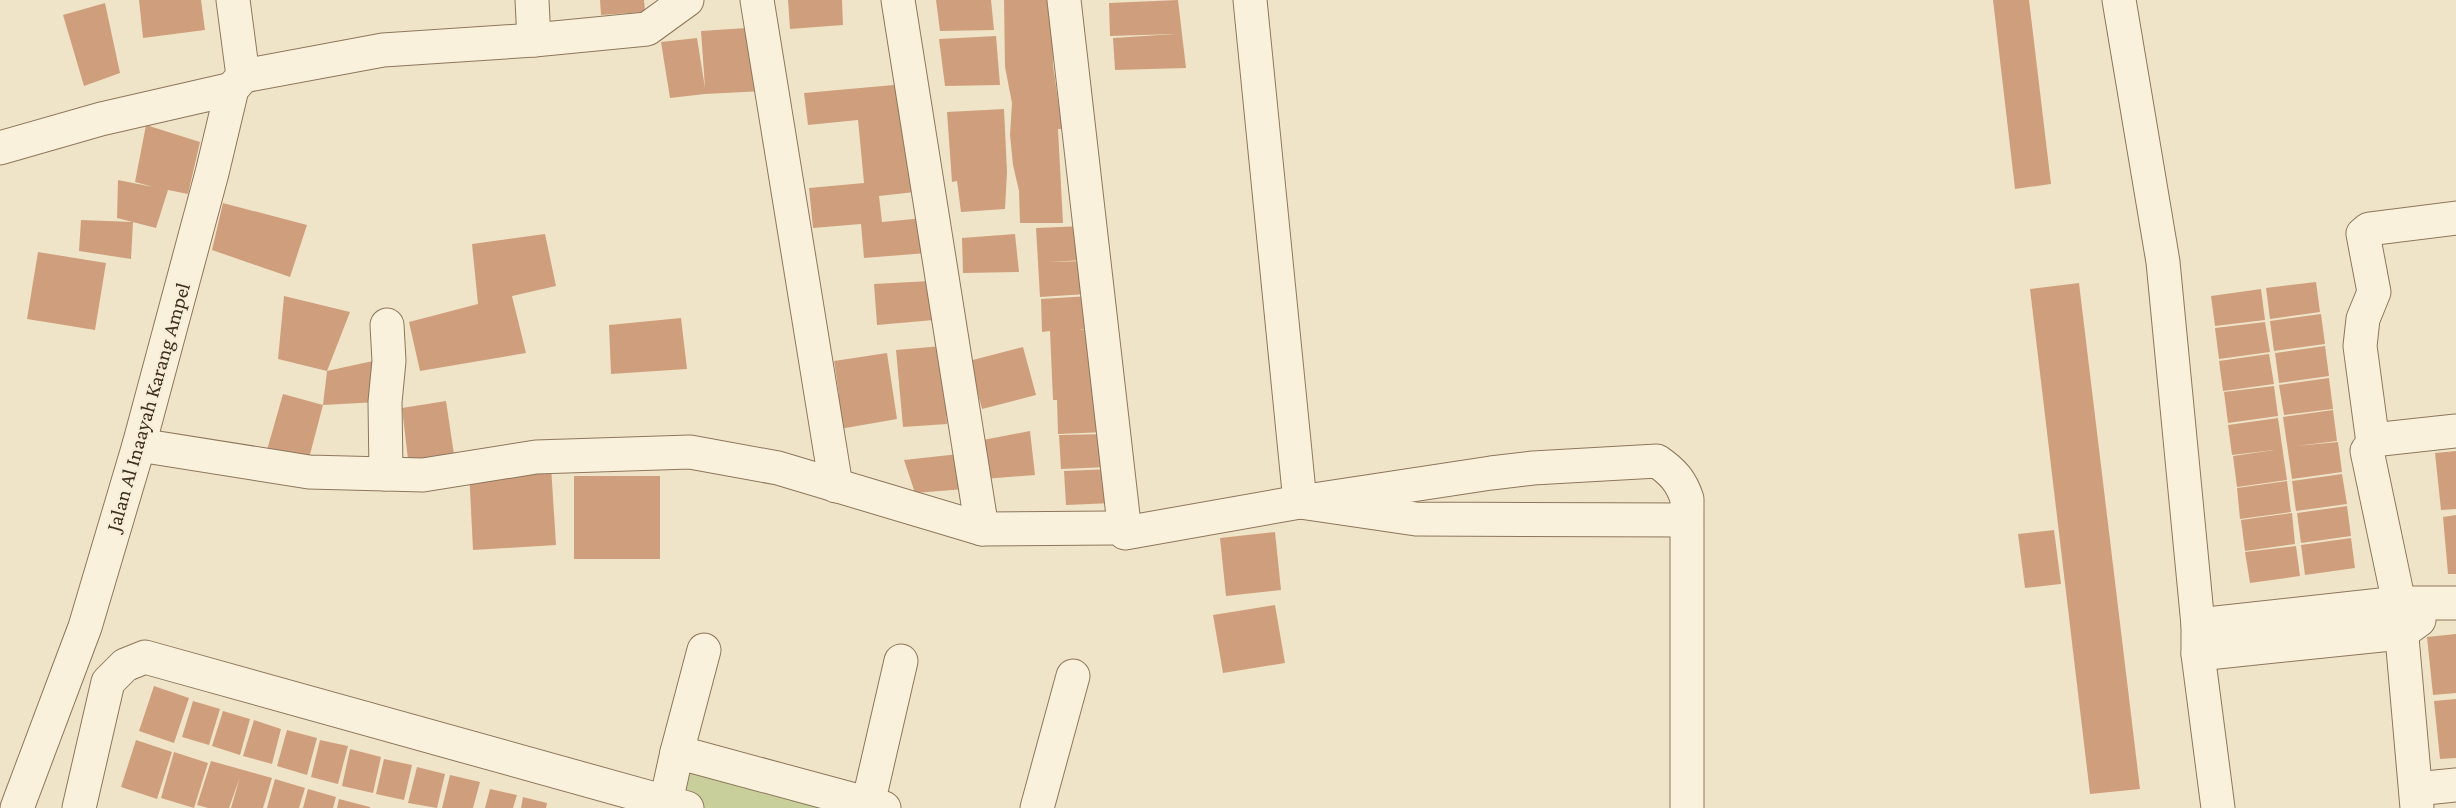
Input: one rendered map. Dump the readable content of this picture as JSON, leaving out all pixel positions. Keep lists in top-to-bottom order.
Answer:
{
  "streets": {
    "street": ["Jalan Al Inaayah Karang Ampel"]
  }
}
